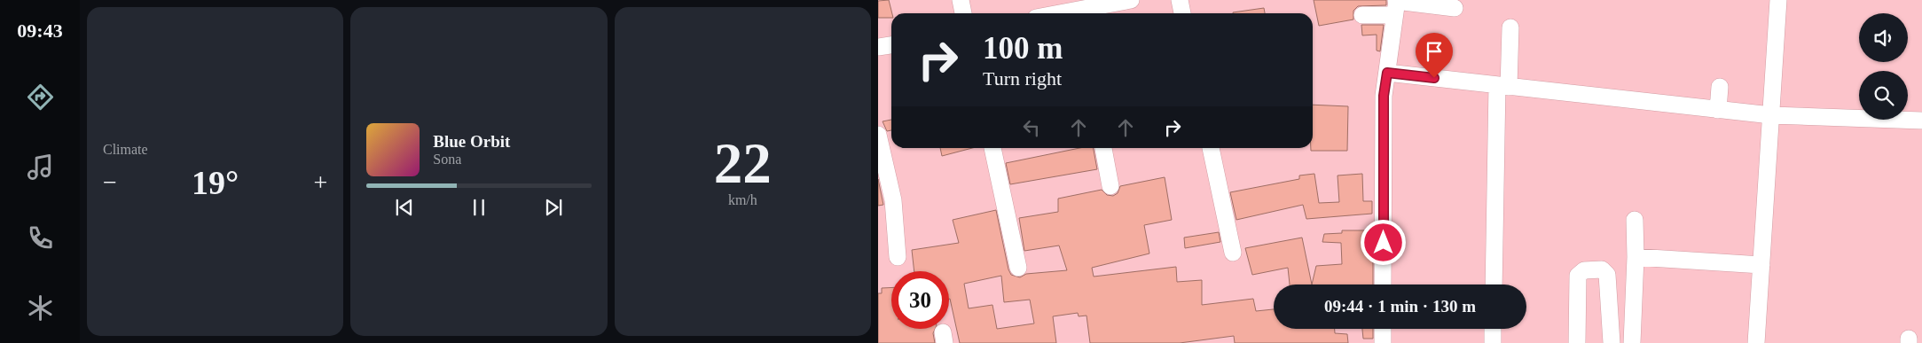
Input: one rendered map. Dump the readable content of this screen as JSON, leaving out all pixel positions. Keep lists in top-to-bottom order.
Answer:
{
  "page": {
    "tabs": "09:43",
    "tile": [
      "Climate",
      ["22", "km/h"]
    ],
    "turn": ["100 m", "Turn right"],
    "song": ["Blue Orbit", "Sona"],
    "heat": ["−", "19°", "+"],
    "limit": "30",
    "trip": "09:44 · 1 min · 130 m"
  }
}
